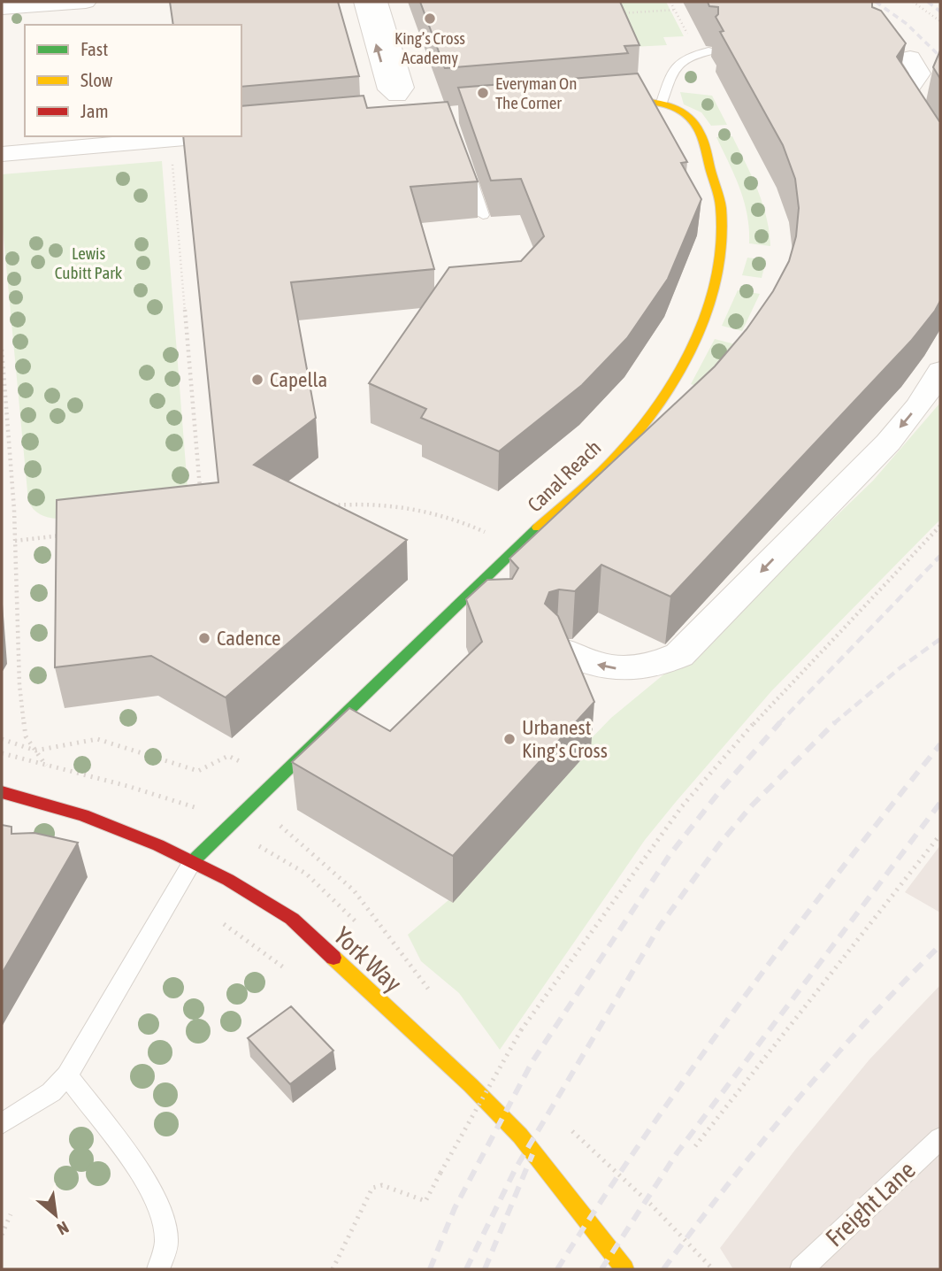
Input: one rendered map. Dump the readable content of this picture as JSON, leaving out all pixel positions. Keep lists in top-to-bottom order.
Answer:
{
  "streets": {
    "street": ["Canal Reach", "York Way"],
    "lane": ["Freight Lane"]
  },
  "crossings": [
    ["Canal Reach", "York Way"]
  ],
  "parks": ["Lewis Cubitt Park"],
  "places": [
    "King’s Cross Academy",
    "Everyman On The Corner",
    "Capella",
    "Cadence",
    "Urbanest King's Cross"
  ],
  "legend": ["Fast", "Slow", "Jam"],
  "north": "bottom right"
}
